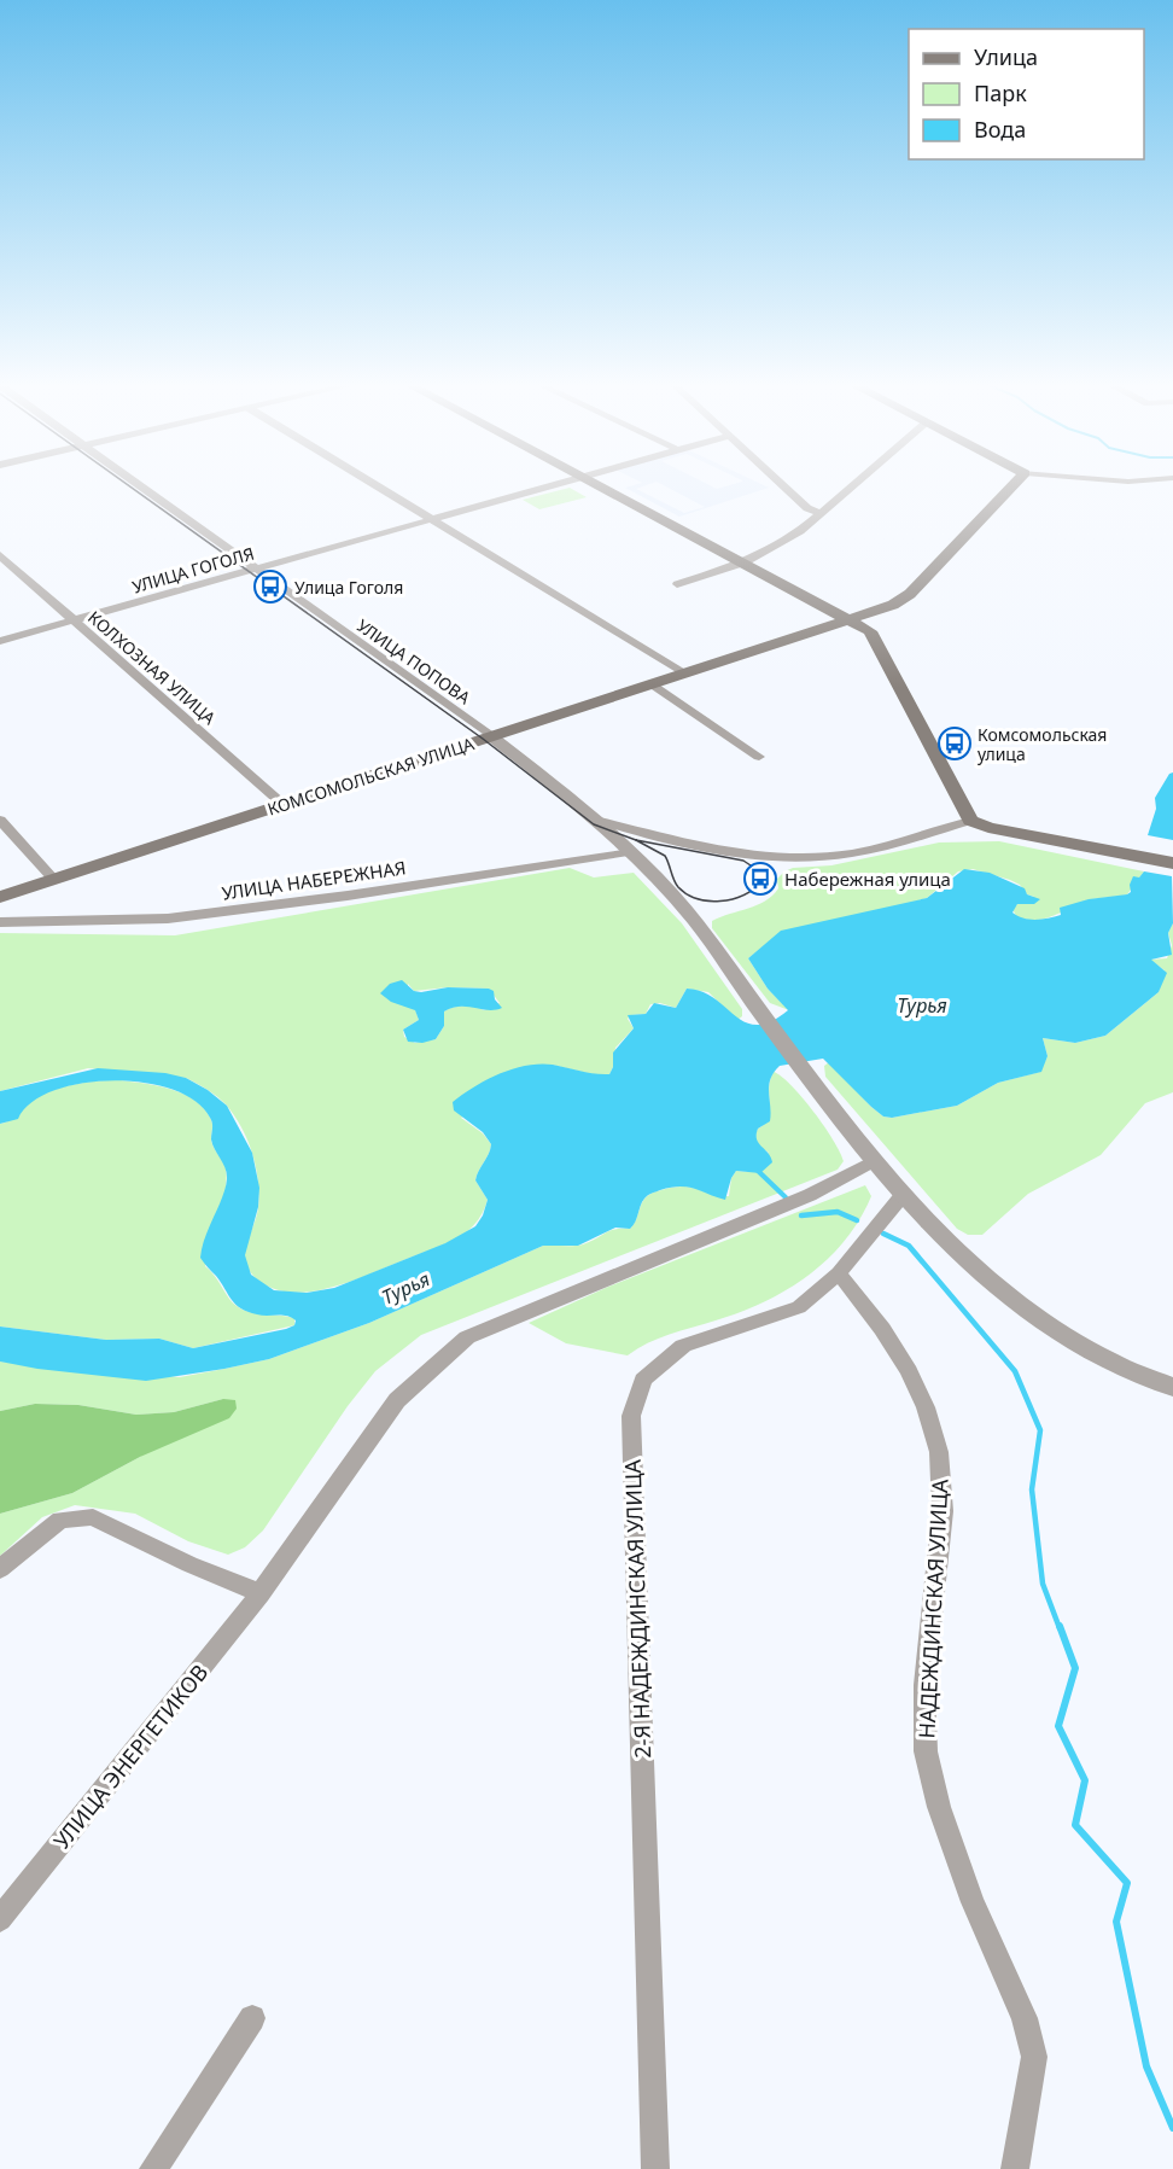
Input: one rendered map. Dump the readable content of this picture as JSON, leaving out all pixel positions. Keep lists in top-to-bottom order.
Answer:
{
  "streets": {
    "main road": ["КОМСОМОЛЬСКАЯ УЛИЦА"],
    "street": [
      "УЛИЦА ГОГОЛЯ",
      "УЛИЦА ПОПОВА",
      "КОЛХОЗНАЯ УЛИЦА",
      "УЛИЦА НАБЕРЕЖНАЯ",
      "2-Я НАДЕЖДИНСКАЯ УЛИЦА",
      "НАДЕЖДИНСКАЯ УЛИЦА",
      "УЛИЦА ЭНЕРГЕТИКОВ"
    ]
  },
  "crossings": [
    ["УЛИЦА ГОГОЛЯ", "УЛИЦА ПОПОВА"],
    ["УЛИЦА ГОГОЛЯ", "КОЛХОЗНАЯ УЛИЦА"],
    ["УЛИЦА ПОПОВА", "КОМСОМОЛЬСКАЯ УЛИЦА"],
    ["КОЛХОЗНАЯ УЛИЦА", "КОМСОМОЛЬСКАЯ УЛИЦА"],
    ["2-Я НАДЕЖДИНСКАЯ УЛИЦА", "НАДЕЖДИНСКАЯ УЛИЦА"]
  ],
  "water": ["Турья"],
  "places": {
    "bus stop": ["Улица Гоголя", "Комсомольская улица", "Набережная улица"]
  },
  "legend": ["Улица", "Парк", "Вода"]
}
